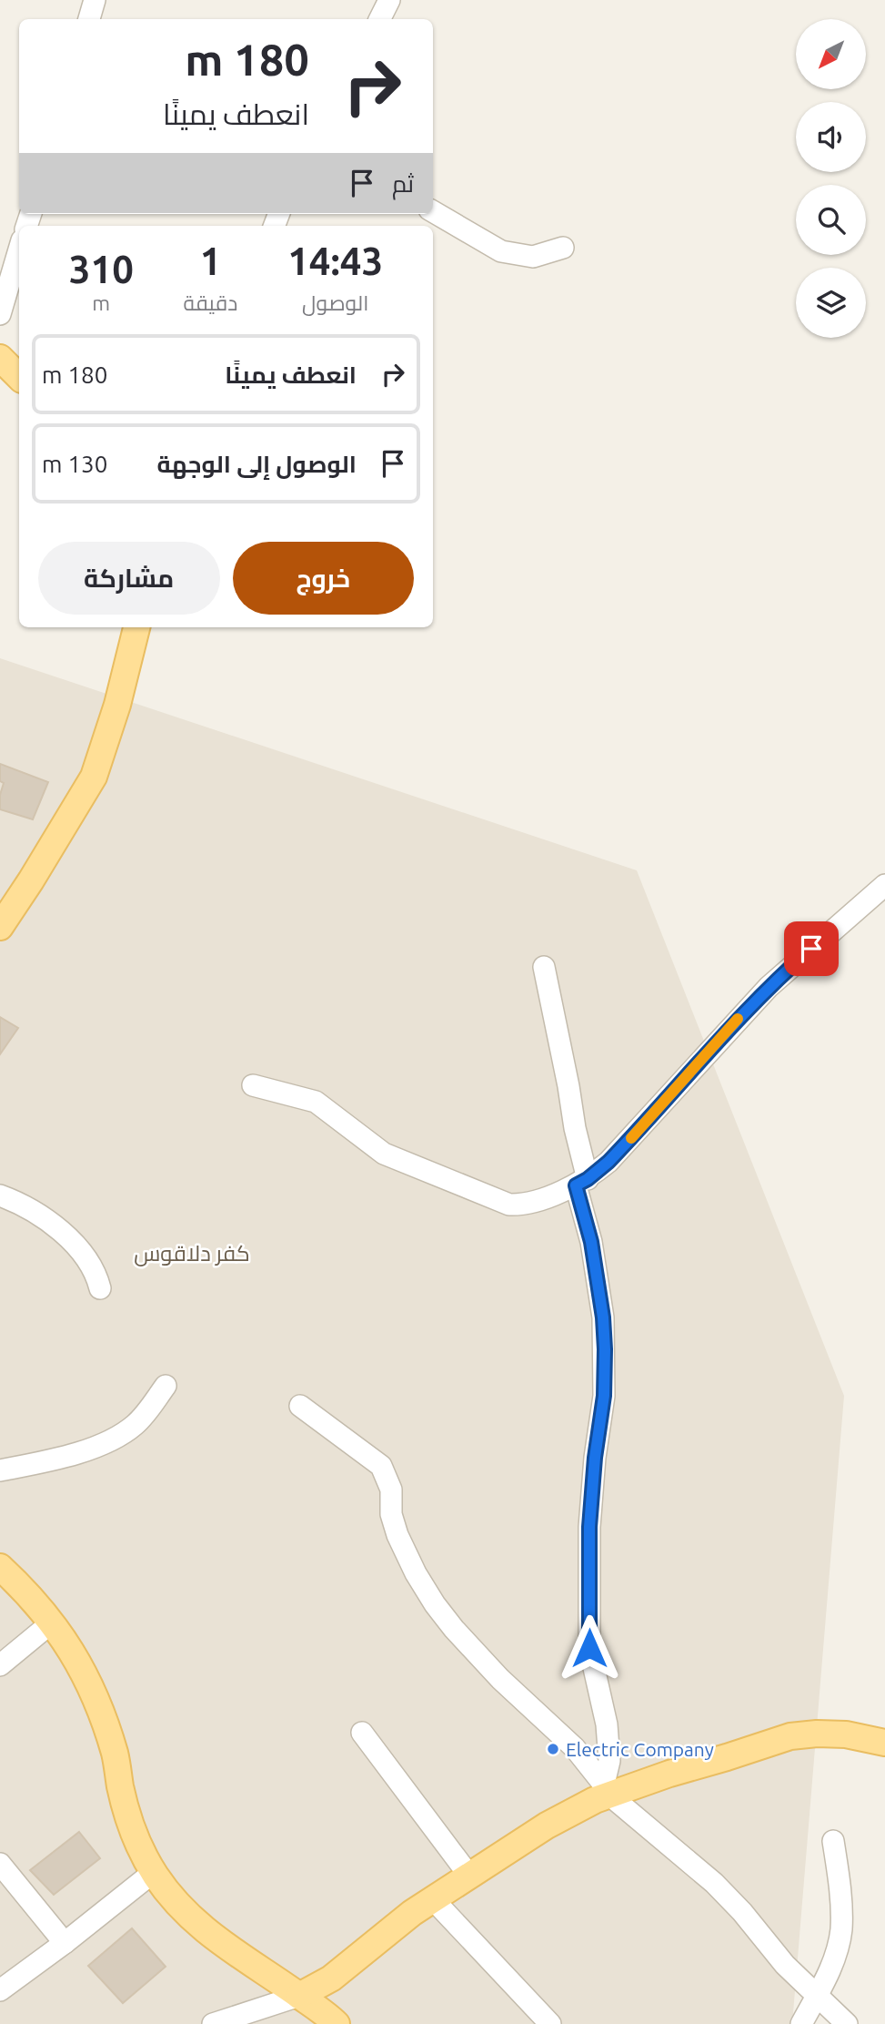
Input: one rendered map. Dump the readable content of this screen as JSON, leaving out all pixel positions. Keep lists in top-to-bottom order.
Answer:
{
  "districts": ["كفر دلاقوس"],
  "places": ["Electric Company"],
  "north": "bottom left",
  "page": {
    "turn": ["180 m", "انعطف يمينًا"],
    "then": "ثم",
    "eta": [
      "14:43",
      "الوصول",
      "1",
      "دقيقة",
      "310",
      "m"
    ],
    "list": [
      {
        "name": "انعطف يمينًا",
        "value": "180 m"
      },
      {
        "name": "الوصول إلى الوجهة",
        "value": "130 m"
      }
    ],
    "buttons": ["خروج", "مشاركة"]
  }
}
